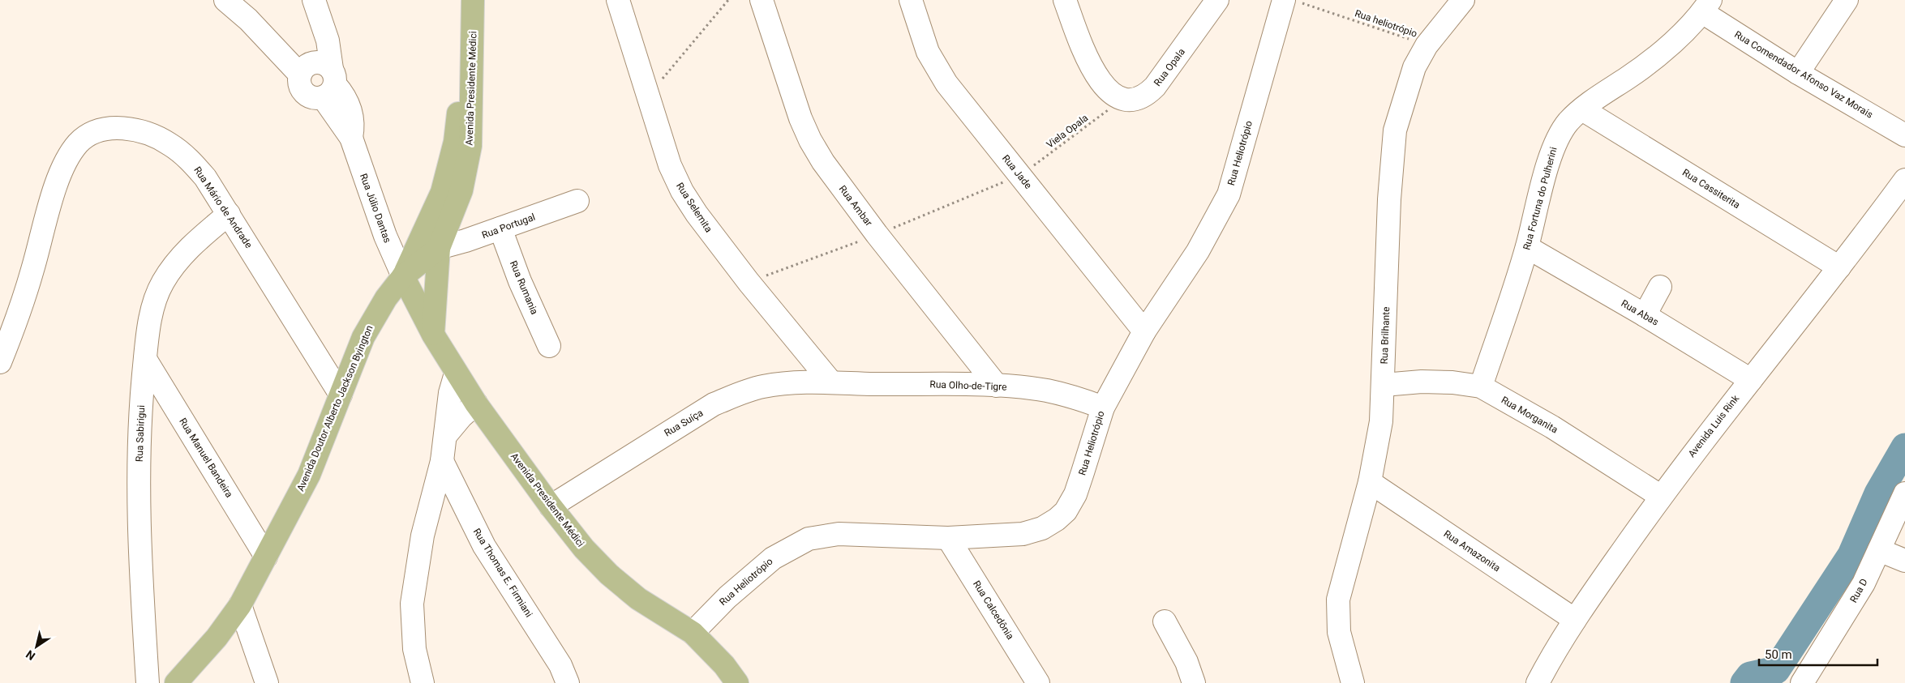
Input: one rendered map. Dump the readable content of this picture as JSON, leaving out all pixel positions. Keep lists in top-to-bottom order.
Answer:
{
  "streets": {
    "main road": ["Avenida Presidente Médici", "Avenida Doutor Alberto Jackson Byington"],
    "street": [
      "Rua Opala",
      "Rua Comendador Afonso Vaz Morais",
      "Rua Heliotrópio",
      "Rua Jade",
      "Rua Cassiterita",
      "Rua Fortuna do Pulherini",
      "Rua Ambar",
      "Rua Mário de Andrade",
      "Rua Selemita",
      "Rua Júlio Dantas",
      "Rua Portugal",
      "Rua Rumania",
      "Rua Abas",
      "Rua Brilhante",
      "Rua Olho-de-Tigre",
      "Rua Morganita",
      "Rua Suíça",
      "Avenida Luis Rink",
      "Rua Sabirigui",
      "Rua Manuel Bandeira",
      "Rua Amazonita",
      "Rua Thomas E. Firmiani",
      "Rua D",
      "Rua Calcedônia"
    ],
    "path": ["Rua heliotrópio", "Viela Opala"]
  },
  "crossings": [
    ["Rua heliotrópio", "Rua Heliotrópio"],
    ["Rua heliotrópio", "Rua Brilhante"],
    ["Rua Opala", "Viela Opala"],
    ["Rua Comendador Afonso Vaz Morais", "Rua Fortuna do Pulherini"],
    ["Avenida Presidente Médici", "Rua Heliotrópio"],
    ["Avenida Presidente Médici", "Rua Júlio Dantas"],
    ["Avenida Presidente Médici", "Rua Portugal"],
    ["Avenida Presidente Médici", "Avenida Doutor Alberto Jackson Byington"],
    ["Avenida Presidente Médici", "Rua Suíça"],
    ["Viela Opala", "Rua Jade"],
    ["Rua Heliotrópio", "Rua Jade"],
    ["Rua Heliotrópio", "Rua Olho-de-Tigre"],
    ["Rua Heliotrópio", "Rua Calcedônia"],
    ["Rua Cassiterita", "Rua Fortuna do Pulherini"],
    ["Rua Cassiterita", "Avenida Luis Rink"],
    ["Rua Fortuna do Pulherini", "Rua Abas"],
    ["Rua Fortuna do Pulherini", "Rua Morganita"],
    ["Rua Ambar", "Rua Olho-de-Tigre"],
    ["Rua Mário de Andrade", "Avenida Doutor Alberto Jackson Byington"],
    ["Rua Mário de Andrade", "Rua Sabirigui"],
    ["Rua Selemita", "Rua Olho-de-Tigre"],
    ["Rua Selemita", "Rua Suíça"],
    ["Rua Júlio Dantas", "Avenida Doutor Alberto Jackson Byington"],
    ["Rua Portugal", "Rua Rumania"],
    ["Rua Abas", "Avenida Luis Rink"],
    ["Rua Brilhante", "Rua Morganita"],
    ["Rua Brilhante", "Rua Amazonita"],
    ["Rua Olho-de-Tigre", "Rua Suíça"],
    ["Avenida Doutor Alberto Jackson Byington", "Rua Manuel Bandeira"],
    ["Rua Morganita", "Avenida Luis Rink"],
    ["Avenida Luis Rink", "Rua Amazonita"],
    ["Rua Sabirigui", "Rua Manuel Bandeira"]
  ],
  "scale_bar": "50 m",
  "north": "bottom left"
}
